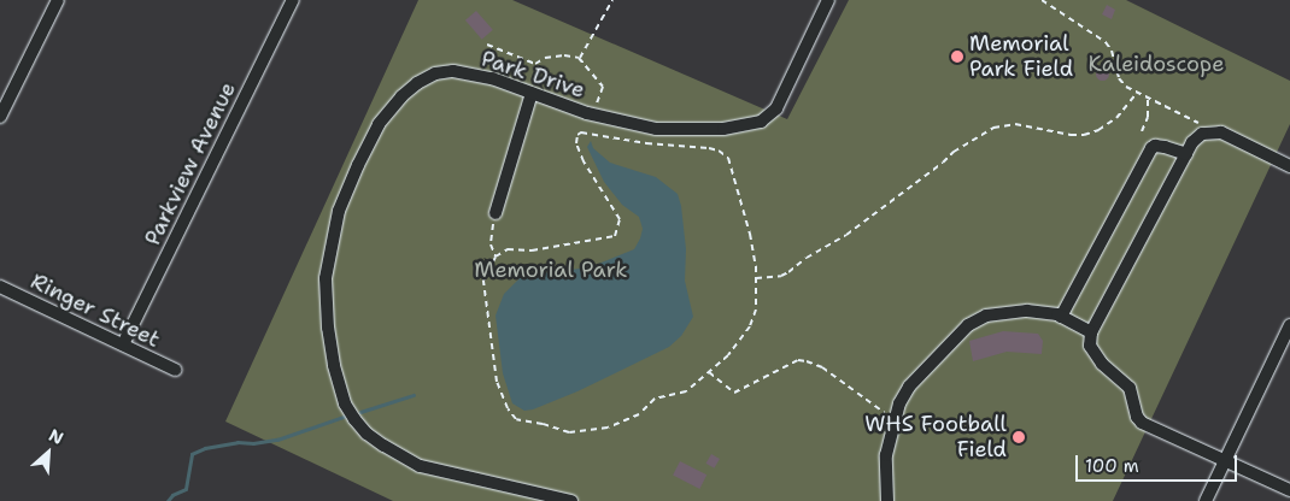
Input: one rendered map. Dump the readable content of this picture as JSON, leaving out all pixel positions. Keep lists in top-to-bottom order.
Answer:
{
  "streets": {
    "street": ["Park Drive", "Parkview Avenue", "Ringer Street"]
  },
  "crossings": [
    ["Parkview Avenue", "Ringer Street"]
  ],
  "parks": ["Kaleidoscope", "Memorial Park"],
  "places": ["Memorial Park Field", "WHS Football Field"],
  "scale_bar": "100 m",
  "north": "top right"
}
